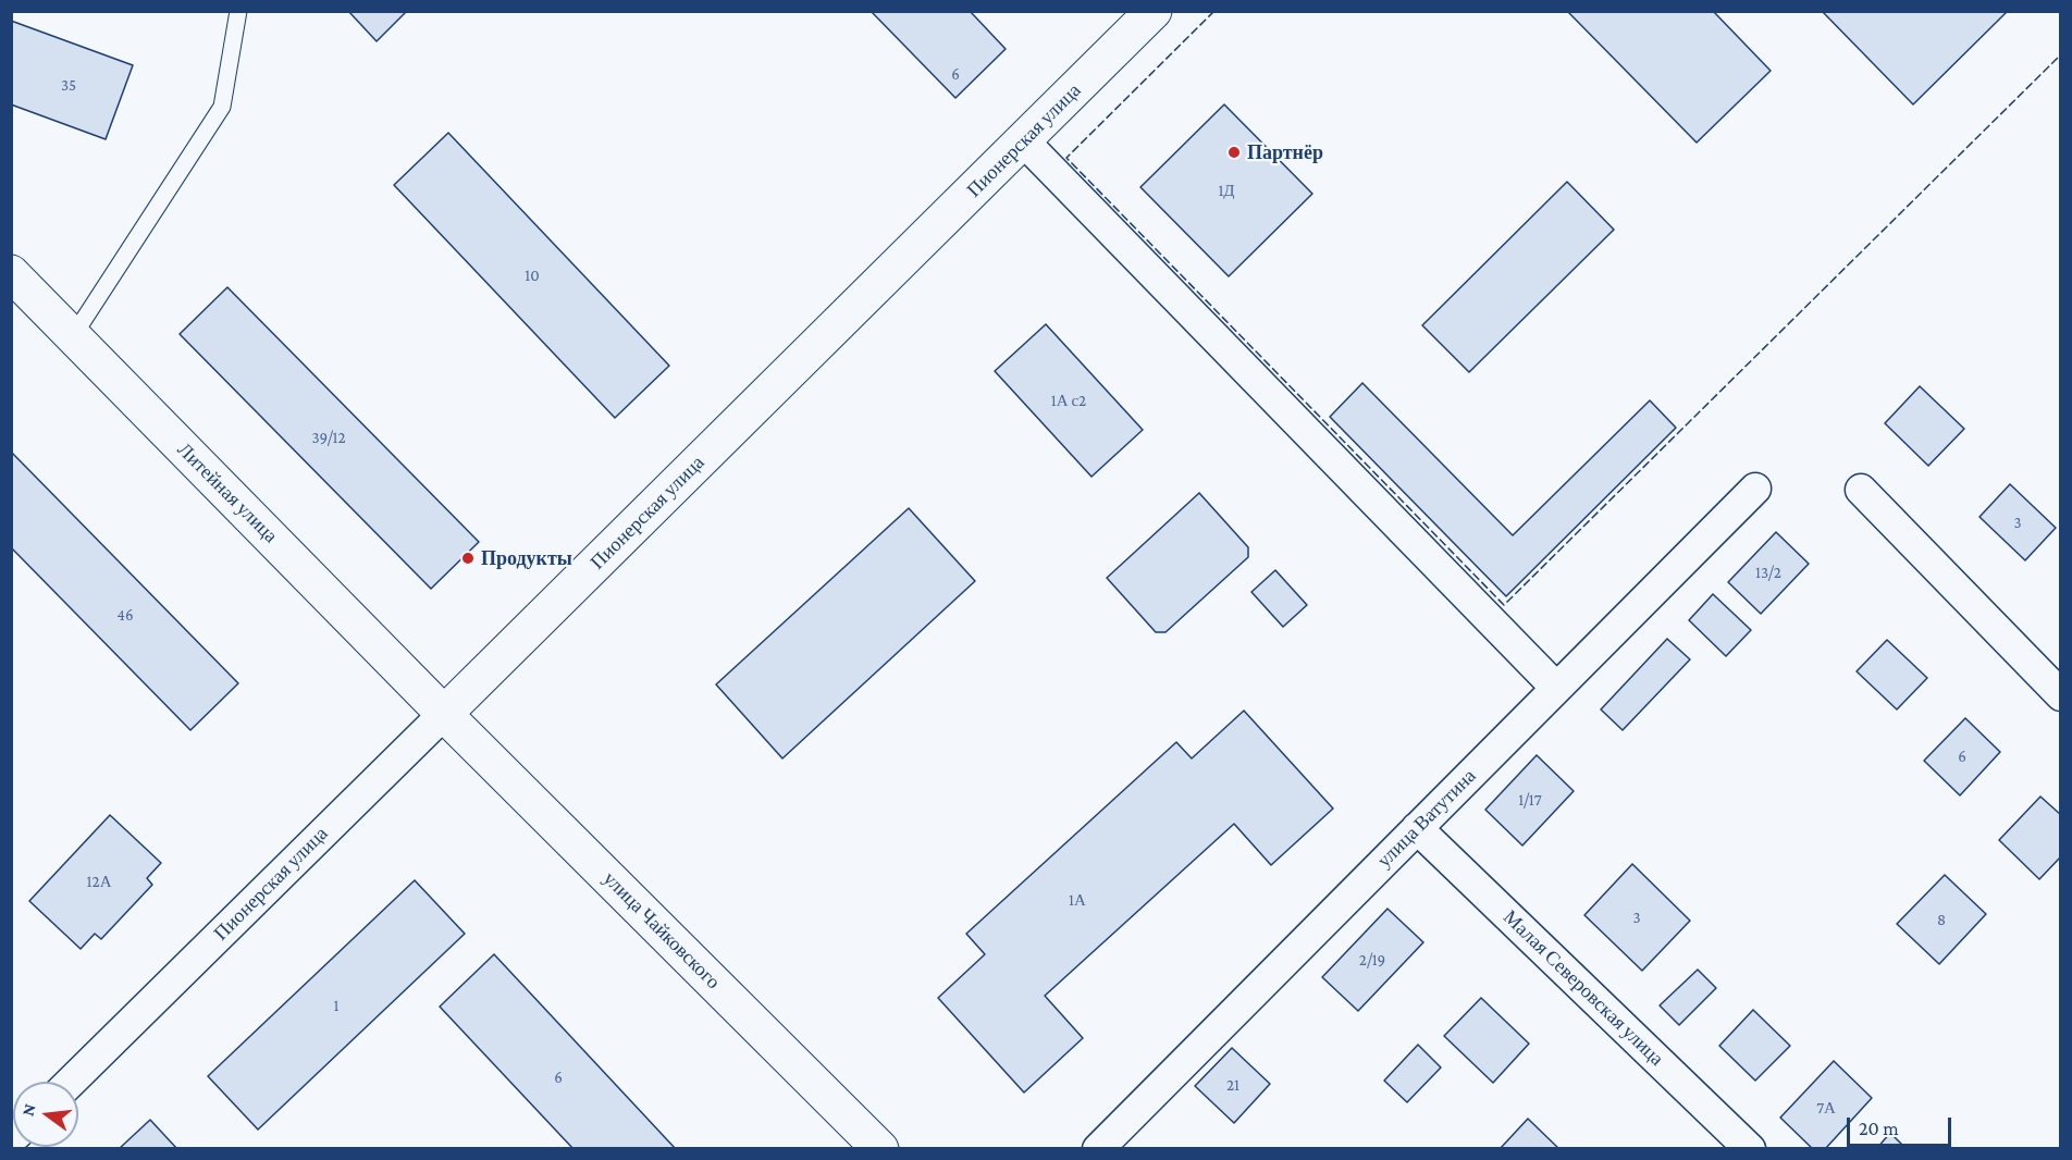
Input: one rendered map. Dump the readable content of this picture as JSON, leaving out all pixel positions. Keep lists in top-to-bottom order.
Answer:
{
  "streets": {
    "street": [
      "Пионерская улица",
      "Литейная улица",
      "улица Ватутина",
      "улица Чайковского",
      "Малая Северовская улица"
    ]
  },
  "crossings": [
    ["Пионерская улица", "Литейная улица"],
    ["Пионерская улица", "улица Чайковского"],
    ["Литейная улица", "улица Чайковского"],
    ["улица Ватутина", "Малая Северовская улица"]
  ],
  "places": ["Партнёр", "Продукты"],
  "house_numbers": [
    "6",
    "35",
    "1Д",
    "10",
    "1А с2",
    "39/12",
    "3",
    "13/2",
    "46",
    "6",
    "1/17",
    "12А",
    "1А",
    "3",
    "8",
    "2/19",
    "1",
    "6",
    "21",
    "7А"
  ],
  "scale_bar": "20 m",
  "north": "left"
}
